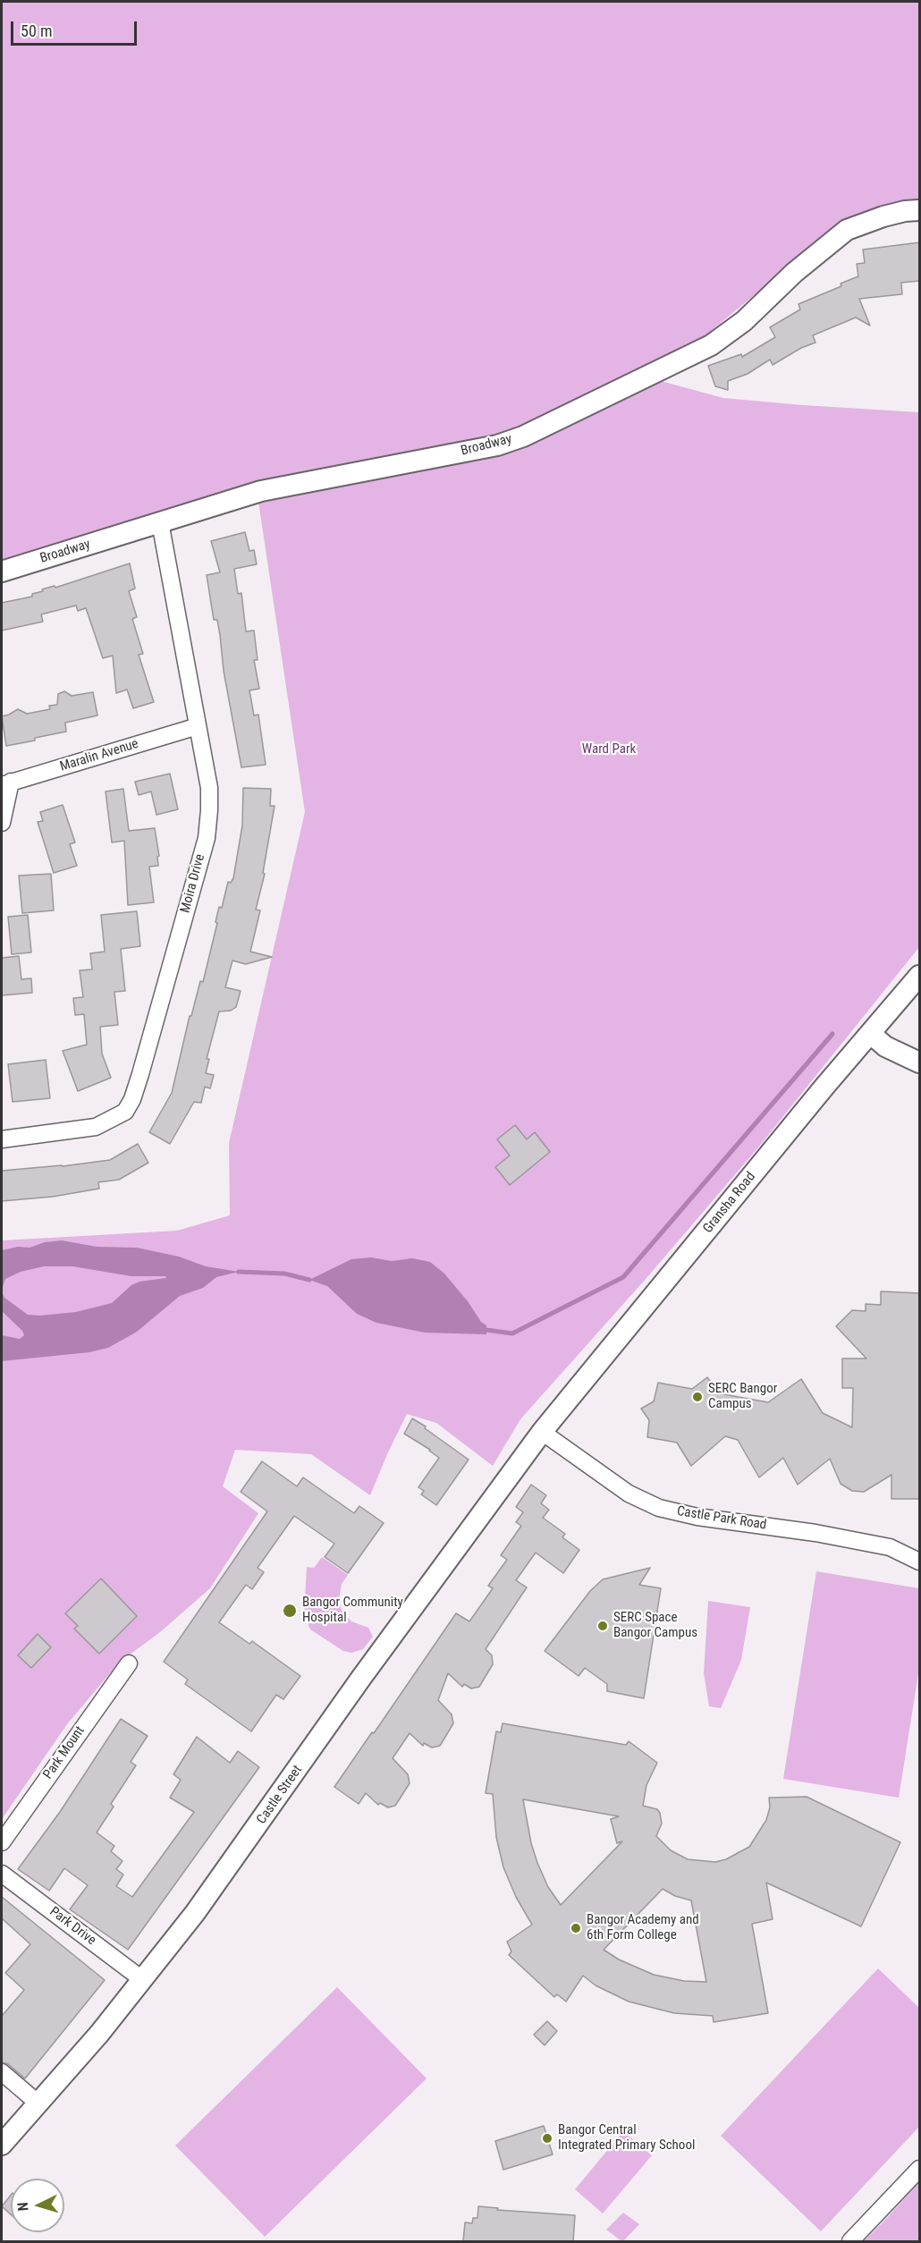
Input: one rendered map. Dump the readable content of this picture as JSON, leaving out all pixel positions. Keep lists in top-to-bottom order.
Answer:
{
  "streets": {
    "street": [
      "Broadway",
      "Maralin Avenue",
      "Moira Drive",
      "Gransha Road",
      "Castle Park Road",
      "Park Mount",
      "Castle Street",
      "Park Drive"
    ]
  },
  "crossings": [
    ["Broadway", "Moira Drive"],
    ["Maralin Avenue", "Moira Drive"],
    ["Gransha Road", "Castle Park Road"],
    ["Gransha Road", "Castle Street"],
    ["Castle Park Road", "Castle Street"],
    ["Castle Street", "Park Drive"]
  ],
  "parks": ["Ward Park"],
  "places": [
    "SERC Bangor Campus",
    "Bangor Community Hospital",
    "SERC Space Bangor Campus",
    "Bangor Academy and 6th Form College",
    "Bangor Central Integrated Primary School"
  ],
  "scale_bar": "50 m",
  "north": "left"
}
